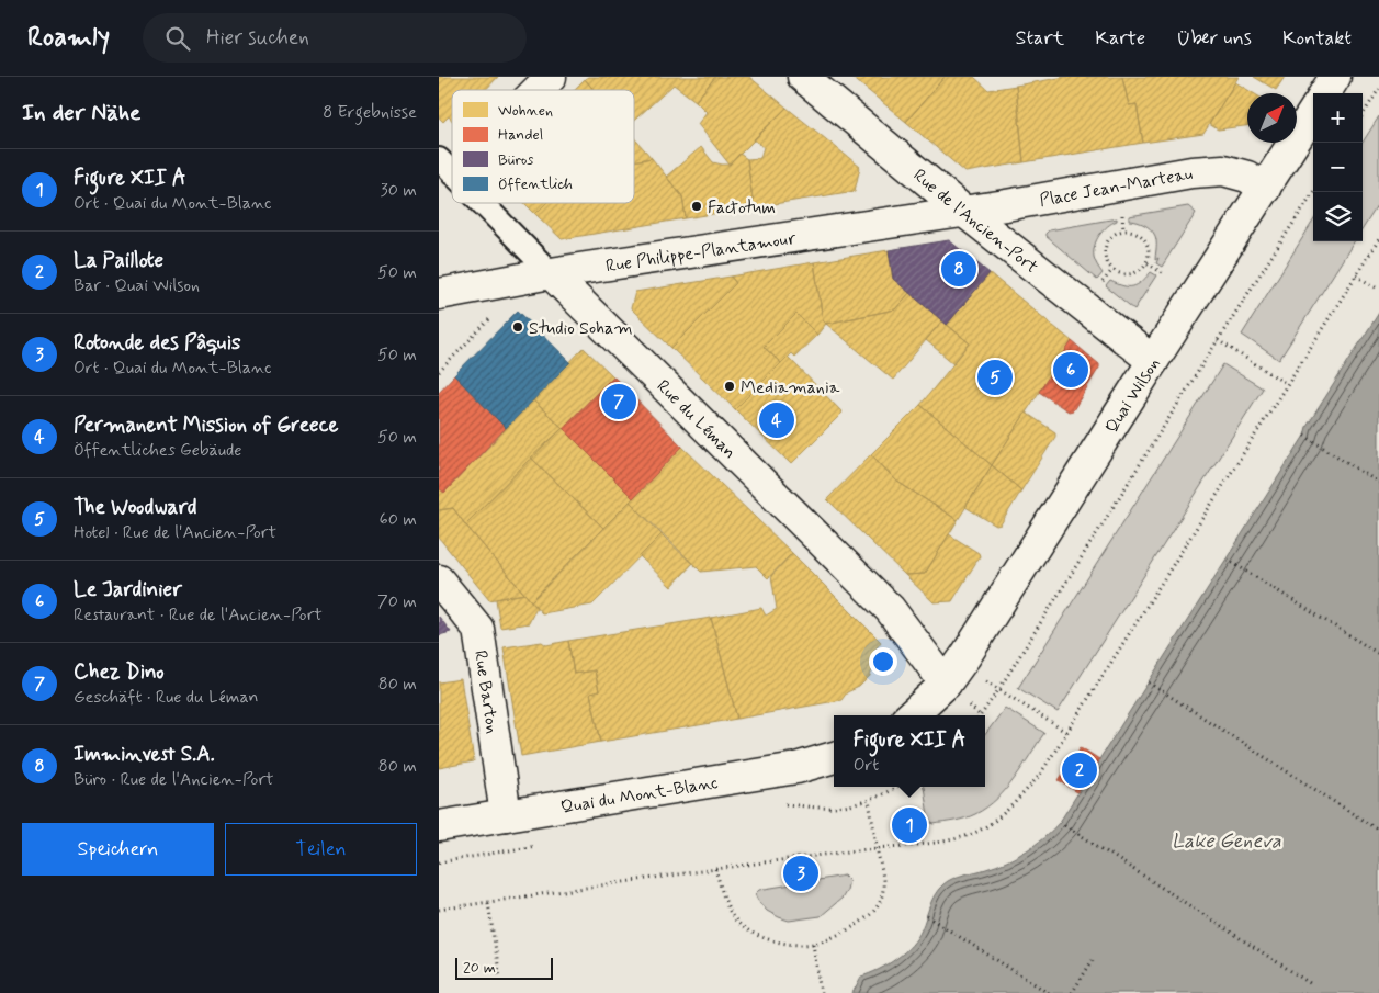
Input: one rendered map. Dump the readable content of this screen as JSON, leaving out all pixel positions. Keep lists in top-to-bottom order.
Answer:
{
  "streets": {
    "street": [
      "Place Jean-Marteau",
      "Rue de l'Ancien-Port",
      "Rue Philippe-Plantamour",
      "Quai Wilson",
      "Rue du Léman",
      "Rue Barton",
      "Quai du Mont-Blanc"
    ]
  },
  "crossings": [
    ["Place Jean-Marteau", "Rue de l'Ancien-Port"],
    ["Place Jean-Marteau", "Rue Philippe-Plantamour"],
    ["Place Jean-Marteau", "Quai Wilson"],
    ["Rue de l'Ancien-Port", "Rue Philippe-Plantamour"],
    ["Rue de l'Ancien-Port", "Quai Wilson"],
    ["Rue Philippe-Plantamour", "Rue du Léman"],
    ["Quai Wilson", "Rue du Léman"],
    ["Rue Barton", "Quai du Mont-Blanc"]
  ],
  "water": ["Lake Geneva"],
  "places": ["Factotum", "Studio Soham", "Mediamania"],
  "legend": [
    "Wohnen",
    "Handel",
    "Büros",
    "Öffentlich"
  ],
  "scale_bar": "20 m",
  "north": "top right",
  "page": {
    "header": "Roamly",
    "search": "Hier suchen",
    "nav": [
      "Start",
      "Karte",
      "Über uns",
      "Kontakt"
    ],
    "heading": ["In der Nähe", "8 Ergebnisse"],
    "map_buttons": ["+", "−"],
    "list": [
      {
        "mark": "1",
        "name": "Figure XII A",
        "note": "Ort · Quai du Mont-Blanc",
        "value": "30 m"
      },
      {
        "mark": "2",
        "name": "La Paillote",
        "note": "Bar · Quai Wilson",
        "value": "50 m"
      },
      {
        "mark": "3",
        "name": "Rotonde des Pâquis",
        "note": "Ort · Quai du Mont-Blanc",
        "value": "50 m"
      },
      {
        "mark": "4",
        "name": "Permanent Mission of Greece",
        "note": "Öffentliches Gebäude",
        "value": "50 m"
      },
      {
        "mark": "5",
        "name": "The Woodward",
        "note": "Hotel · Rue de l'Ancien-Port",
        "value": "60 m"
      },
      {
        "mark": "6",
        "name": "Le Jardinier",
        "note": "Restaurant · Rue de l'Ancien-Port",
        "value": "70 m"
      },
      {
        "mark": "7",
        "name": "Chez Dino",
        "note": "Geschäft · Rue du Léman",
        "value": "80 m"
      },
      {
        "mark": "8",
        "name": "Imminvest S.A.",
        "note": "Büro · Rue de l'Ancien-Port",
        "value": "80 m"
      }
    ],
    "pins": [
      "8",
      "6",
      "5",
      "7",
      "4",
      "2",
      "1",
      "3"
    ],
    "popup": ["Figure XII A", "Ort"],
    "buttons": ["Speichern", "Teilen"],
    "scale": "20 m"
  }
}
